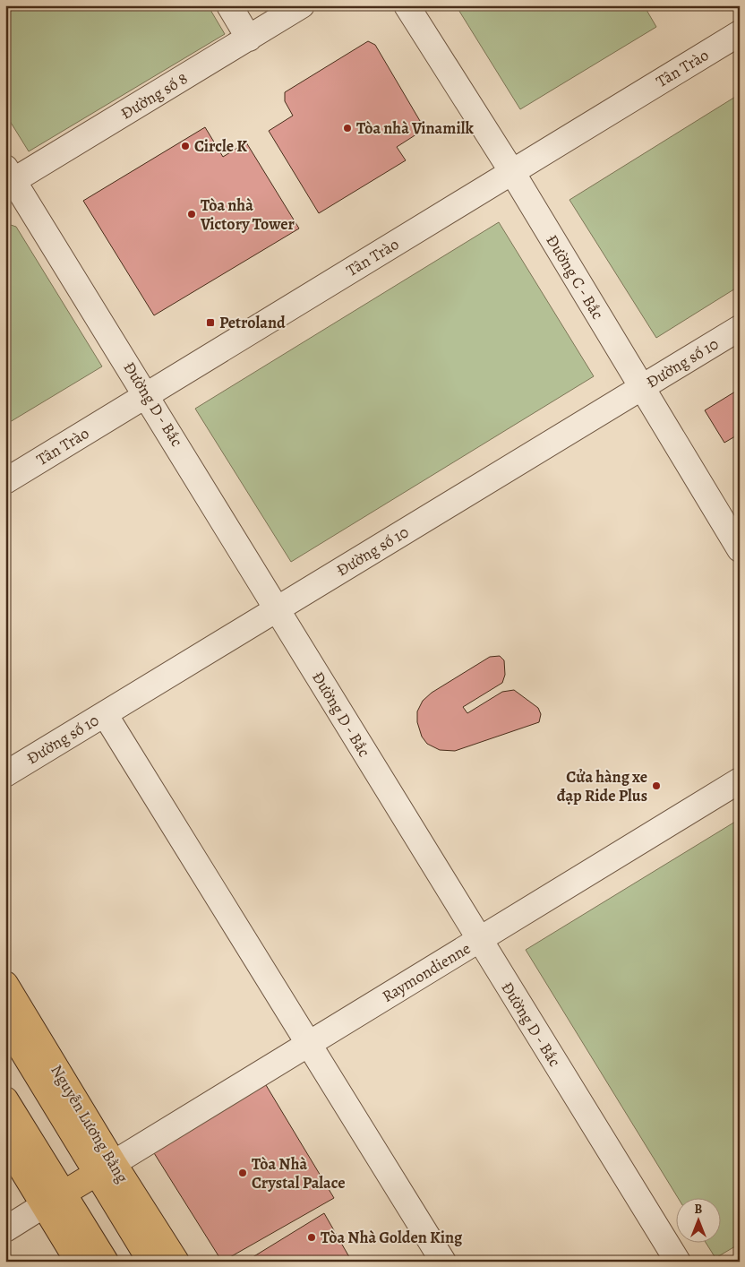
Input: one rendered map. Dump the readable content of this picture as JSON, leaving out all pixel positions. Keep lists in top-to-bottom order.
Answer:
{
  "streets": {
    "main road": ["Nguyễn Lương Bằng"],
    "street": [
      "Tân Trào",
      "Đường số 8",
      "Đường C - Bắc",
      "Đường số 10",
      "Đường D - Bắc",
      "Raymondienne"
    ]
  },
  "crossings": [
    ["Tân Trào", "Đường C - Bắc"],
    ["Tân Trào", "Đường D - Bắc"],
    ["Đường số 8", "Đường D - Bắc"],
    ["Đường C - Bắc", "Đường số 10"],
    ["Đường số 10", "Đường D - Bắc"],
    ["Đường D - Bắc", "Raymondienne"],
    ["Raymondienne", "Nguyễn Lương Bằng"]
  ],
  "places": {
    "other": [
      "Tòa nhà Vinamilk",
      "Circle K",
      "Tòa nhà Victory Tower",
      "Cửa hàng xe đạp Ride Plus",
      "Tòa Nhà Crystal Palace",
      "Tòa Nhà Golden King"
    ],
    "transit": ["Petroland"]
  },
  "north": "top"
}
